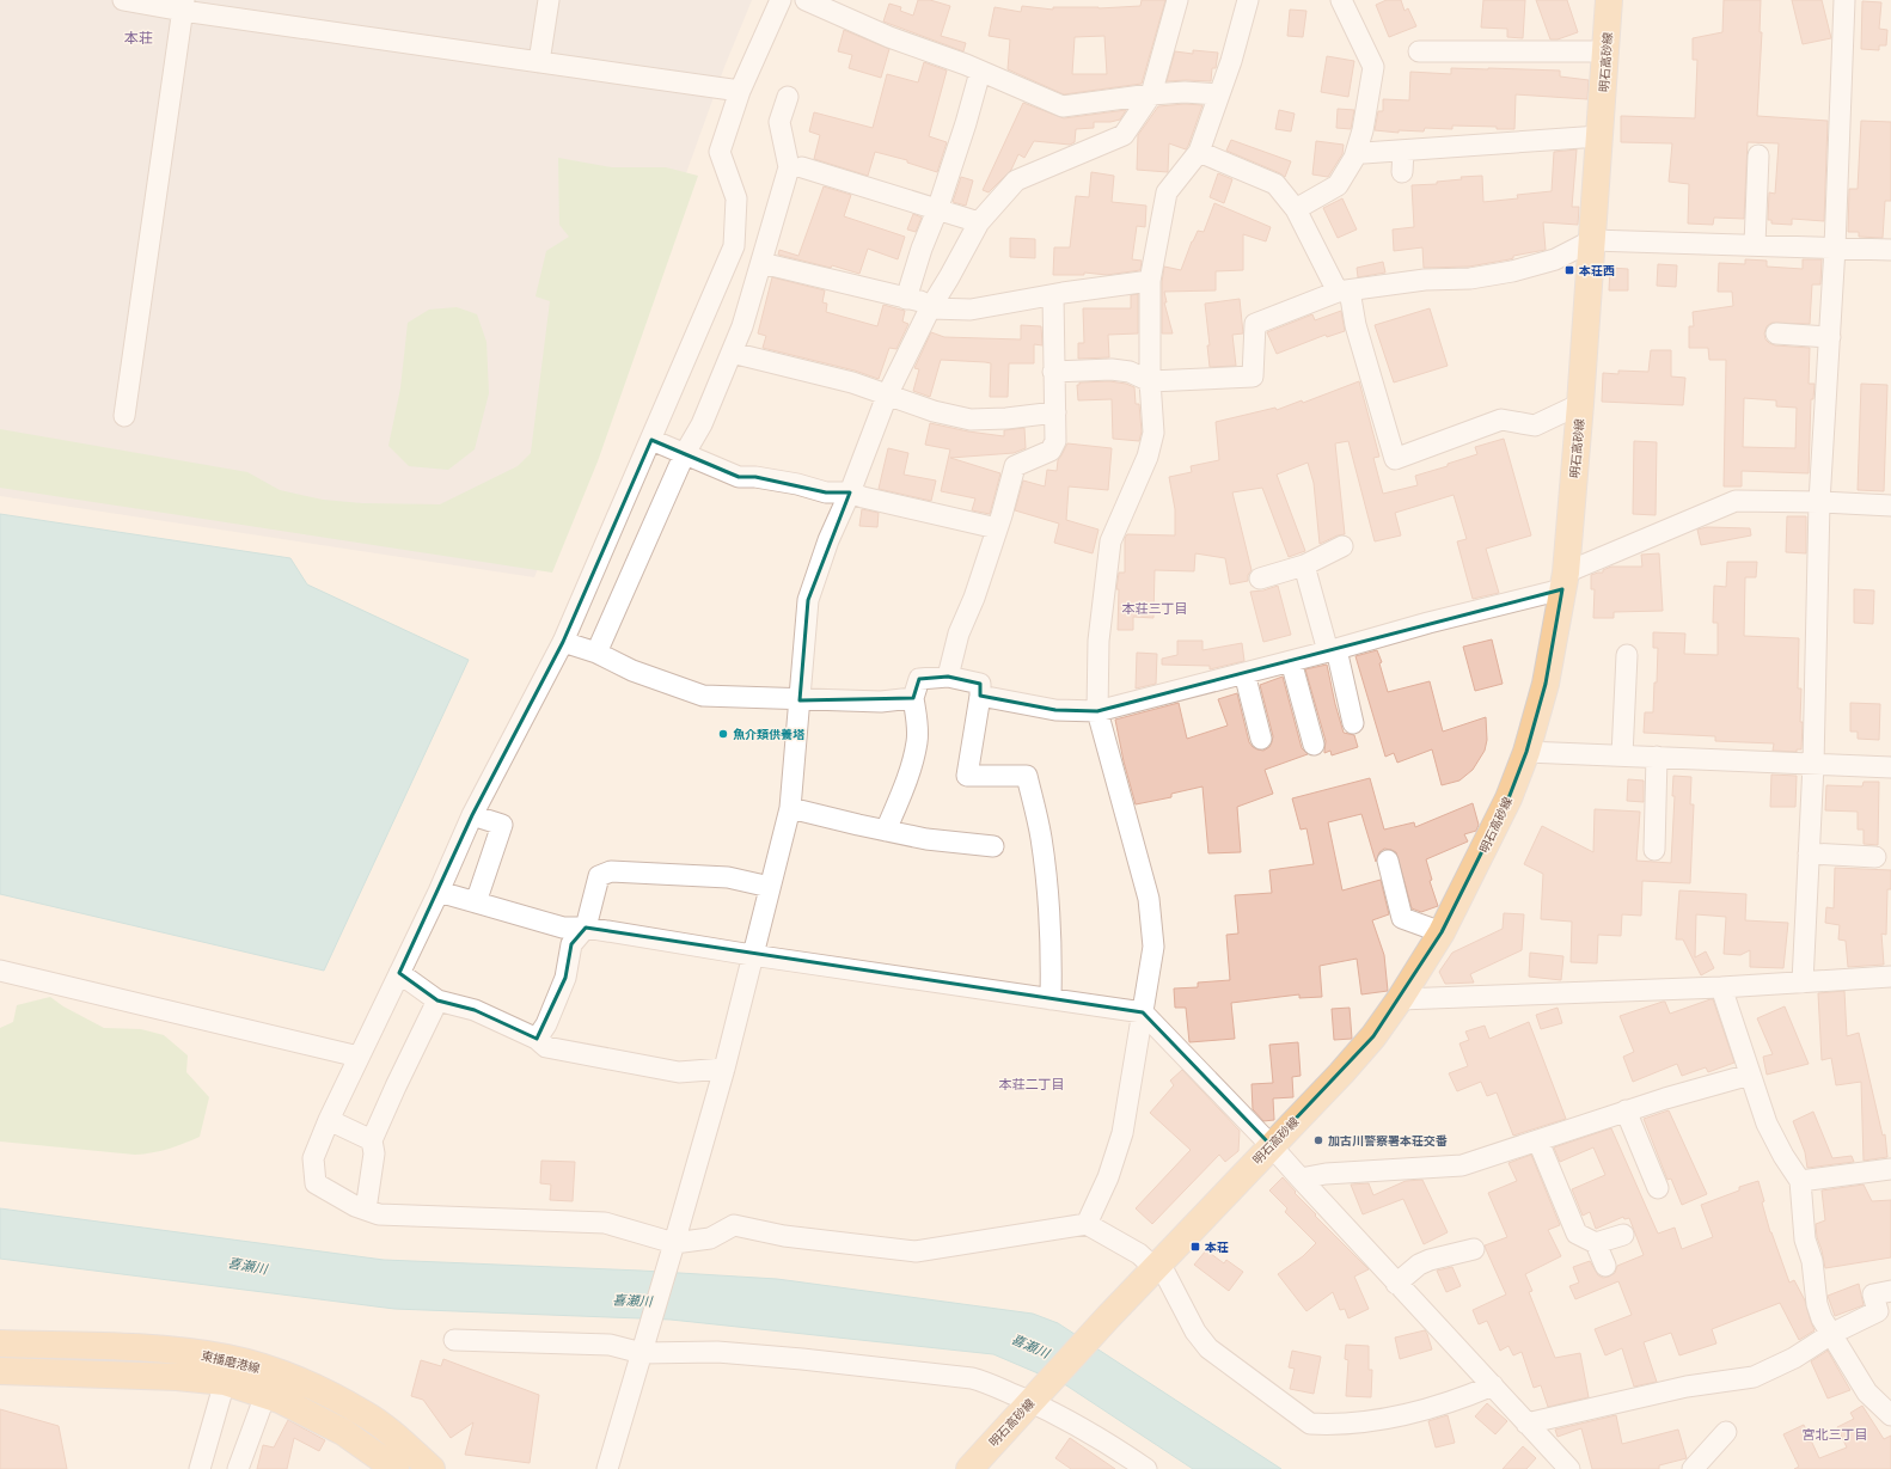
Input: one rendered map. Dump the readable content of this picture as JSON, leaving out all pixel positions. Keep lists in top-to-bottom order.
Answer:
{
  "streets": {
    "main road": ["明石高砂線", "東播磨港線"]
  },
  "districts": [
    "本荘",
    "本荘三丁目",
    "本荘二丁目",
    "宮北三丁目"
  ],
  "water": ["喜瀬川"],
  "places": {
    "transit": ["本荘西", "本荘"],
    "other": ["魚介類供養塔", "加古川警察署本荘交番"]
  }
}
